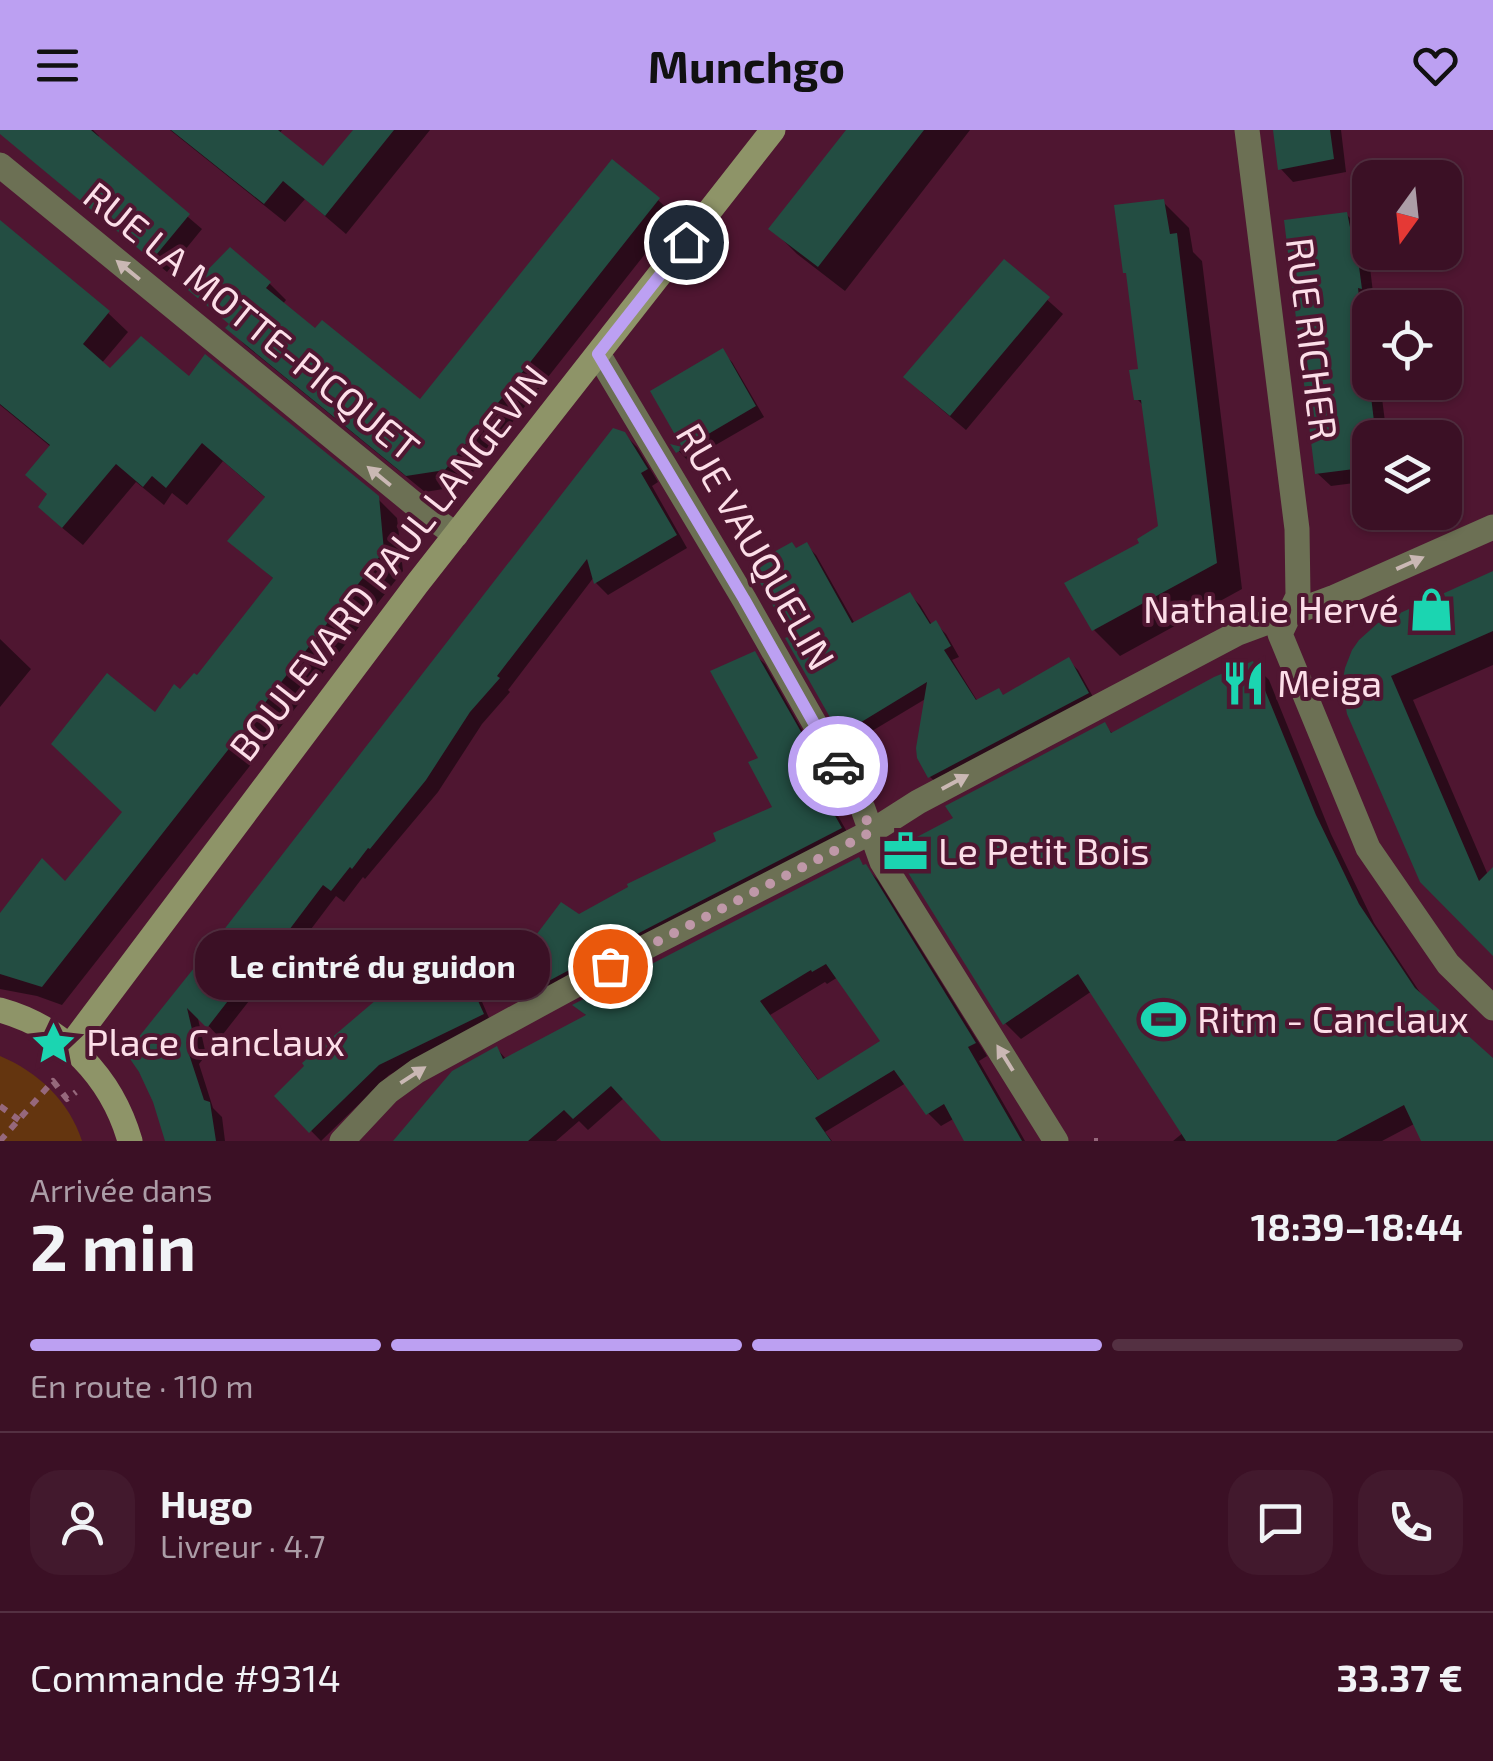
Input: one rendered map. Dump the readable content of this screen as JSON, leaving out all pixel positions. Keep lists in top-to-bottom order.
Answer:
{
  "streets": {
    "street": [
      "RUE LA MOTTE-PICQUET",
      "RUE RICHER",
      "RUE VAUQUELIN",
      "BOULEVARD PAUL LANGEVIN"
    ]
  },
  "crossings": [
    ["RUE LA MOTTE-PICQUET", "BOULEVARD PAUL LANGEVIN"],
    ["RUE VAUQUELIN", "BOULEVARD PAUL LANGEVIN"]
  ],
  "one_way": ["RUE LA MOTTE-PICQUET", "RUE VAUQUELIN"],
  "places": {
    "shop": ["Nathalie Hervé"],
    "restaurant": ["Meiga"],
    "office": ["Le Petit Bois"],
    "other": ["Le cintré du guidon"],
    "sports": ["Ritm - Canclaux"],
    "place": ["Place Canclaux"]
  },
  "north": "bottom",
  "page": {
    "header": "Munchgo",
    "bubble": "Le cintré du guidon",
    "heading": ["2 min", "Arrivée dans", "18:39–18:44"],
    "panel": [
      "Hugo",
      "Livreur · 4.7",
      "Commande #9314",
      "33.37 €"
    ],
    "bar": "En route · 110 m"
  }
}
